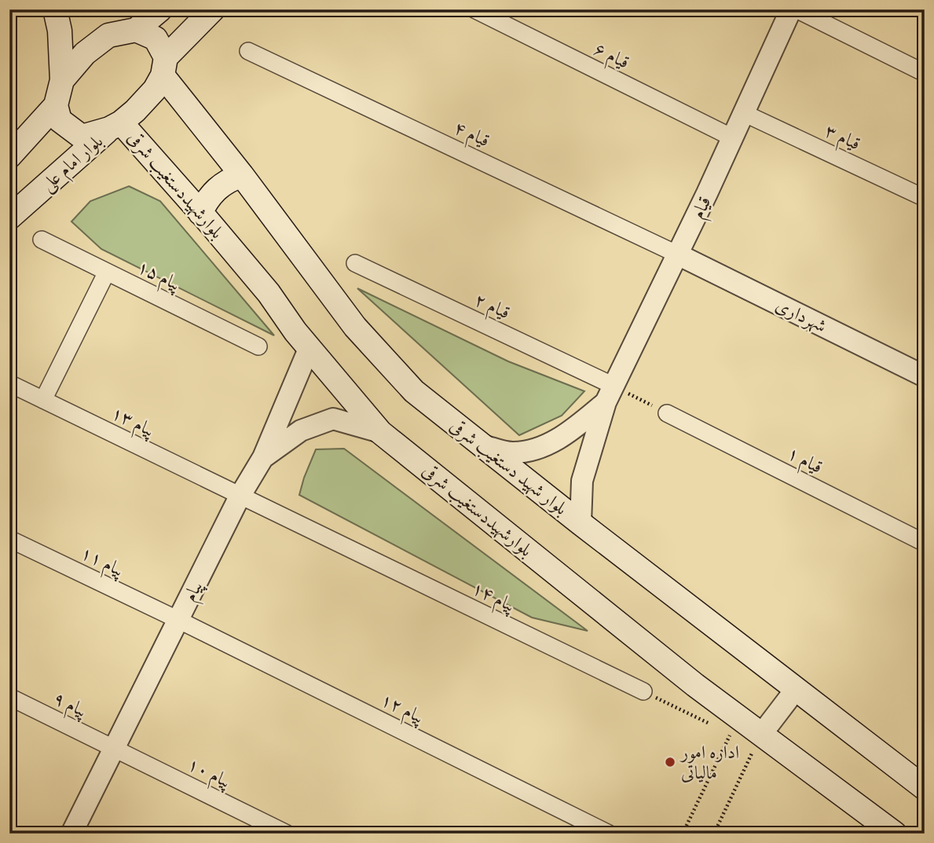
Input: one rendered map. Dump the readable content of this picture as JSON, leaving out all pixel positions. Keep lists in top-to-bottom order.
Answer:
{
  "streets": {
    "main road": ["بلوار امام علی", "بلوارشهیددستغیب شرقی", "بلوار شهید دستغیب شرقی"],
    "street": [
      "قیام ۶",
      "قیام ۴",
      "قیام ۳",
      "قیام",
      "پيام ۱۵",
      "قیام ۲",
      "شهرداری",
      "پیام ۱۳",
      "قیام ۱",
      "پیام ۱۱",
      "پیام",
      "پیام ۱۴",
      "پیام ۹",
      "پیام ۱۲",
      "پیام ۱۰"
    ]
  },
  "crossings": [
    ["قیام ۶", "قیام"],
    ["قیام ۴", "قیام"],
    ["قیام ۴", "شهرداری"],
    ["قیام ۳", "قیام"],
    ["بلوار امام علی", "بلوارشهیددستغیب شرقی"],
    ["بلوار امام علی", "بلوار شهید دستغیب شرقی"],
    ["بلوارشهیددستغیب شرقی", "بلوار شهید دستغیب شرقی"],
    ["بلوارشهیددستغیب شرقی", "پیام"],
    ["قیام", "قیام ۲"],
    ["قیام", "شهرداری"],
    ["قیام", "بلوار شهید دستغیب شرقی"],
    ["پیام ۱۳", "پیام"],
    ["پیام ۱۳", "پیام ۱۴"],
    ["پیام ۱۱", "پیام"],
    ["پیام ۱۱", "پیام ۱۲"],
    ["پیام", "پیام ۱۴"],
    ["پیام", "پیام ۹"],
    ["پیام", "پیام ۱۲"],
    ["پیام", "پیام ۱۰"],
    ["پیام ۹", "پیام ۱۰"]
  ],
  "places": ["اداره امور مالیاتی"]
}
